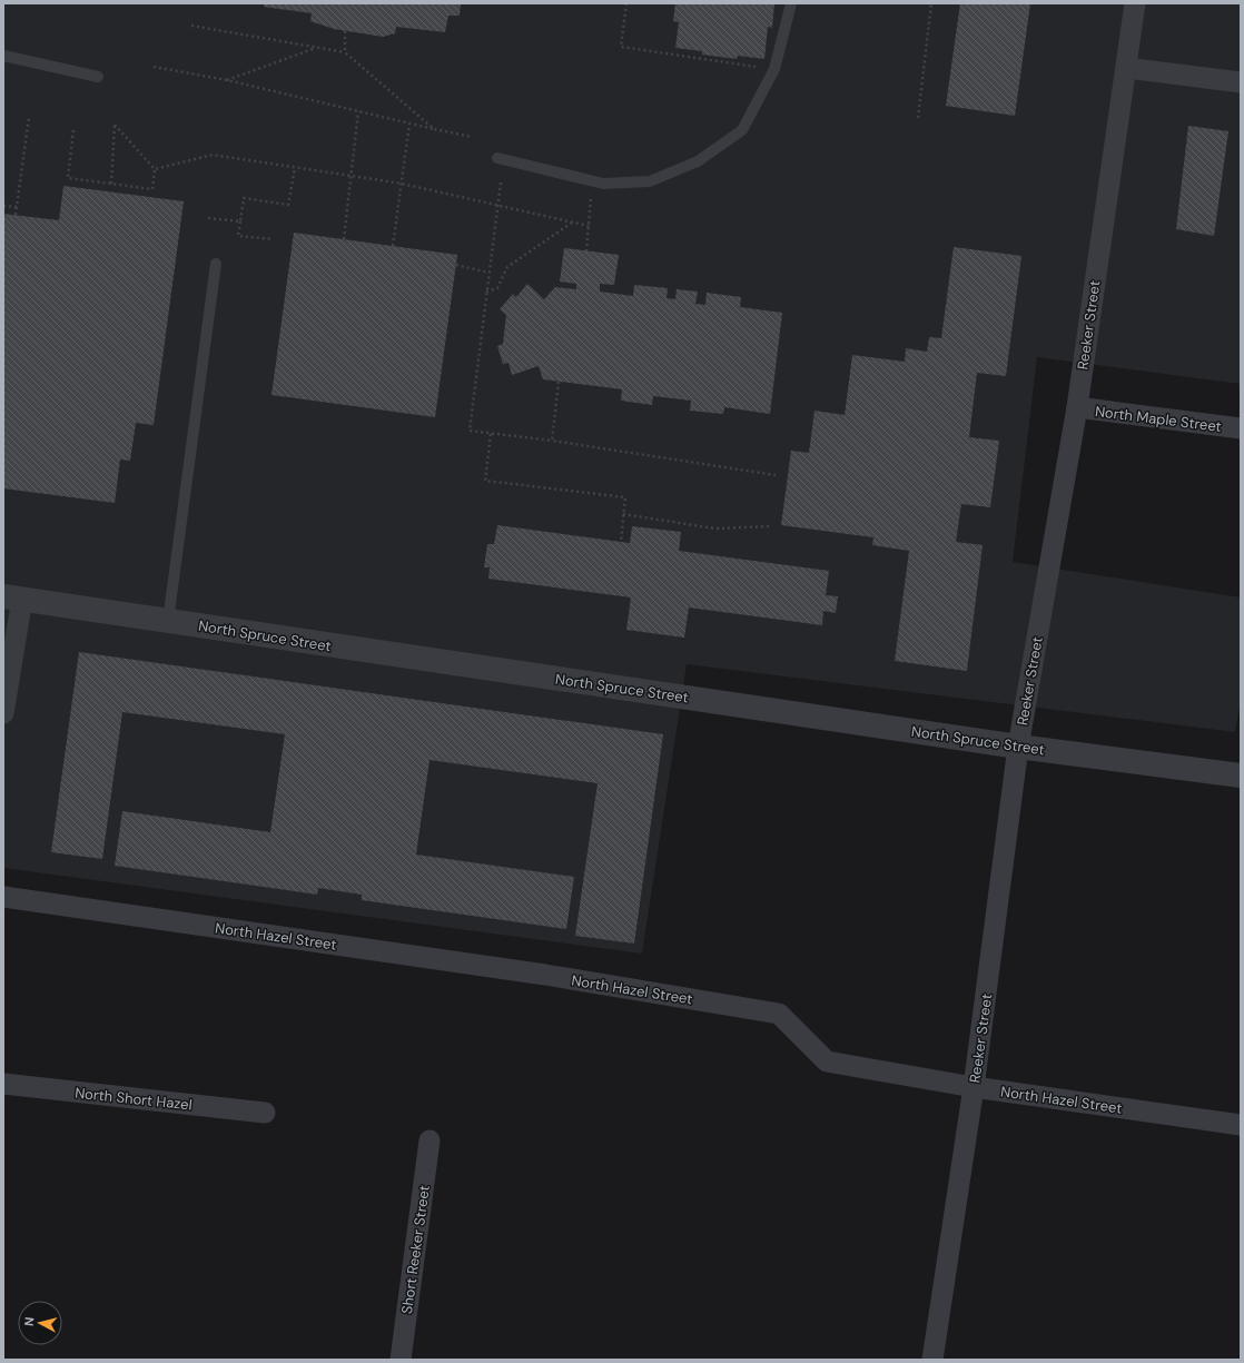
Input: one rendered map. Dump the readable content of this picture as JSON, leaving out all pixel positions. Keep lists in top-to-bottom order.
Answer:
{
  "streets": {
    "street": [
      "Reeker Street",
      "North Maple Street",
      "North Spruce Street",
      "North Hazel Street",
      "North Short Hazel",
      "Short Reeker Street"
    ]
  },
  "crossings": [
    ["Reeker Street", "North Maple Street"],
    ["Reeker Street", "North Spruce Street"],
    ["Reeker Street", "North Hazel Street"]
  ],
  "north": "left"
}
